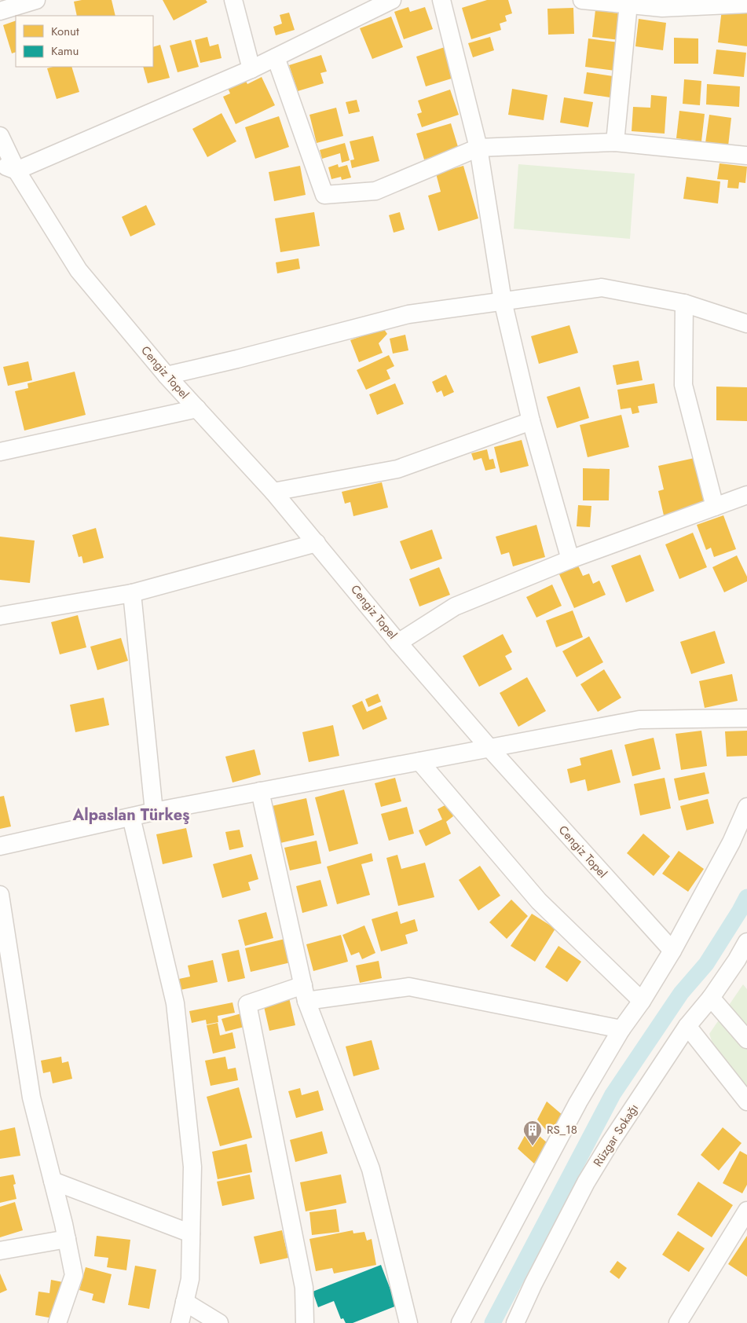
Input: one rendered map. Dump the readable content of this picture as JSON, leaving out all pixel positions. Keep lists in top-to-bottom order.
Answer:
{
  "streets": {
    "street": ["Cengiz Topel", "Rüzgar Sokağı"]
  },
  "districts": ["Alpaslan Türkeş"],
  "places": {
    "building": ["RS_18"]
  },
  "legend": ["Konut", "Kamu"]
}
